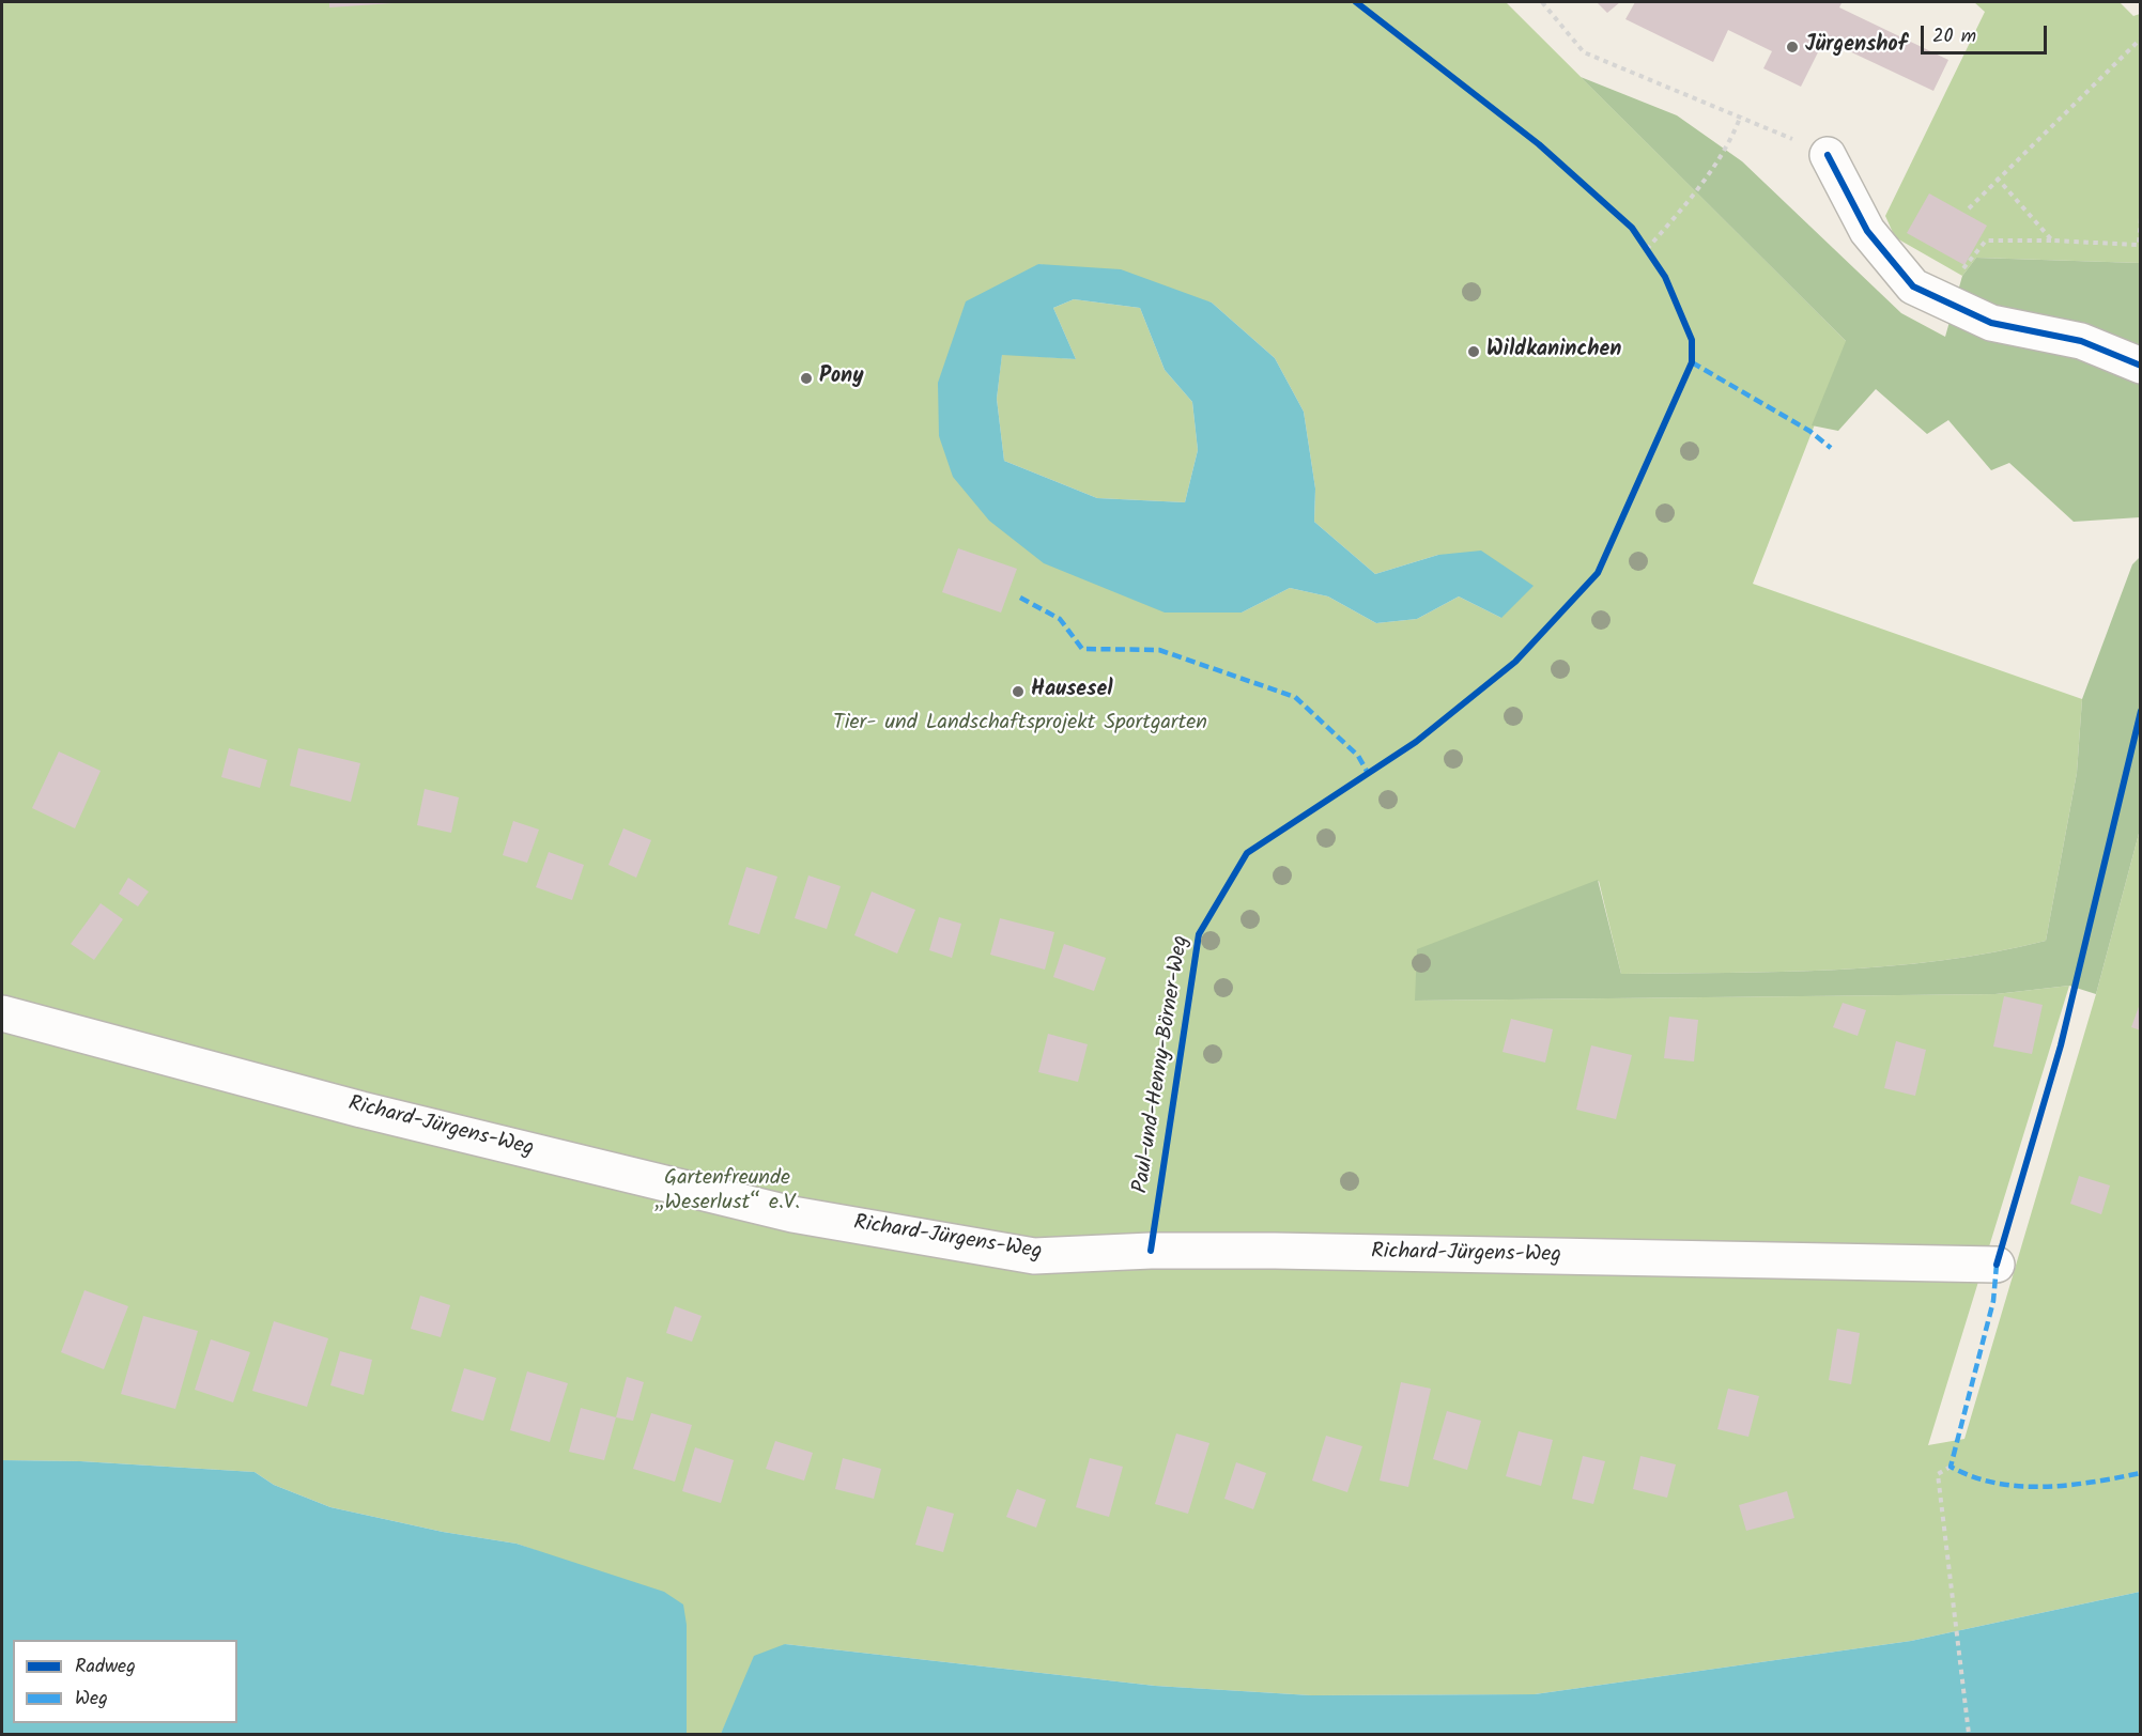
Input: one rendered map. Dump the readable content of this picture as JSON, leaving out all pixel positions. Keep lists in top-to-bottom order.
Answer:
{
  "streets": {
    "street": ["Richard-Jürgens-Weg"],
    "cycle path": ["Paul-und-Henny-Börner-Weg"]
  },
  "parks": ["Tier- und Landschaftsprojekt Sportgarten", "Gartenfreunde „Weserlust“ e.V."],
  "places": [
    "Jürgenshof",
    "Wildkaninchen",
    "Pony",
    "Hausesel"
  ],
  "legend": ["Radweg", "Weg"],
  "scale_bar": "20 m"
}
